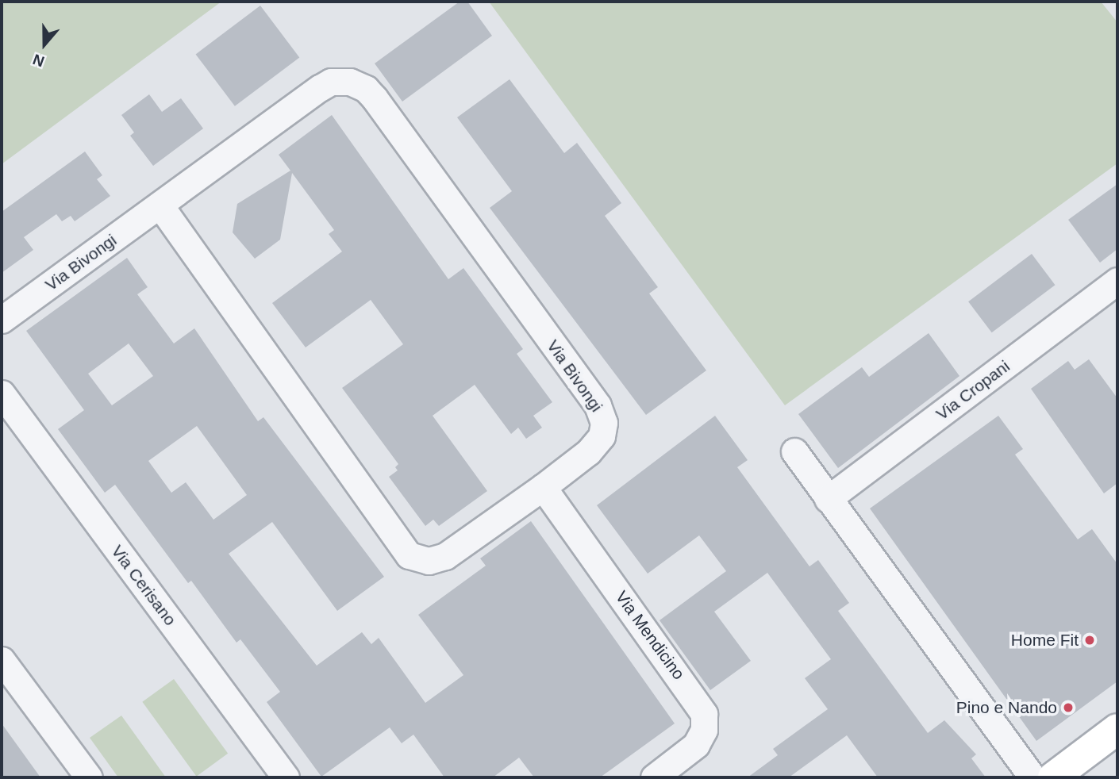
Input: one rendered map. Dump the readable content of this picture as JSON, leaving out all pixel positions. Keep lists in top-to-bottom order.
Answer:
{
  "streets": {
    "street": [
      "Via Bivongi",
      "Via Cropani",
      "Via Cerisano",
      "Via Mendicino"
    ]
  },
  "crossings": [
    ["Via Bivongi", "Via Mendicino"]
  ],
  "places": ["Home Fit", "Pino e Nando"],
  "north": "bottom"
}
